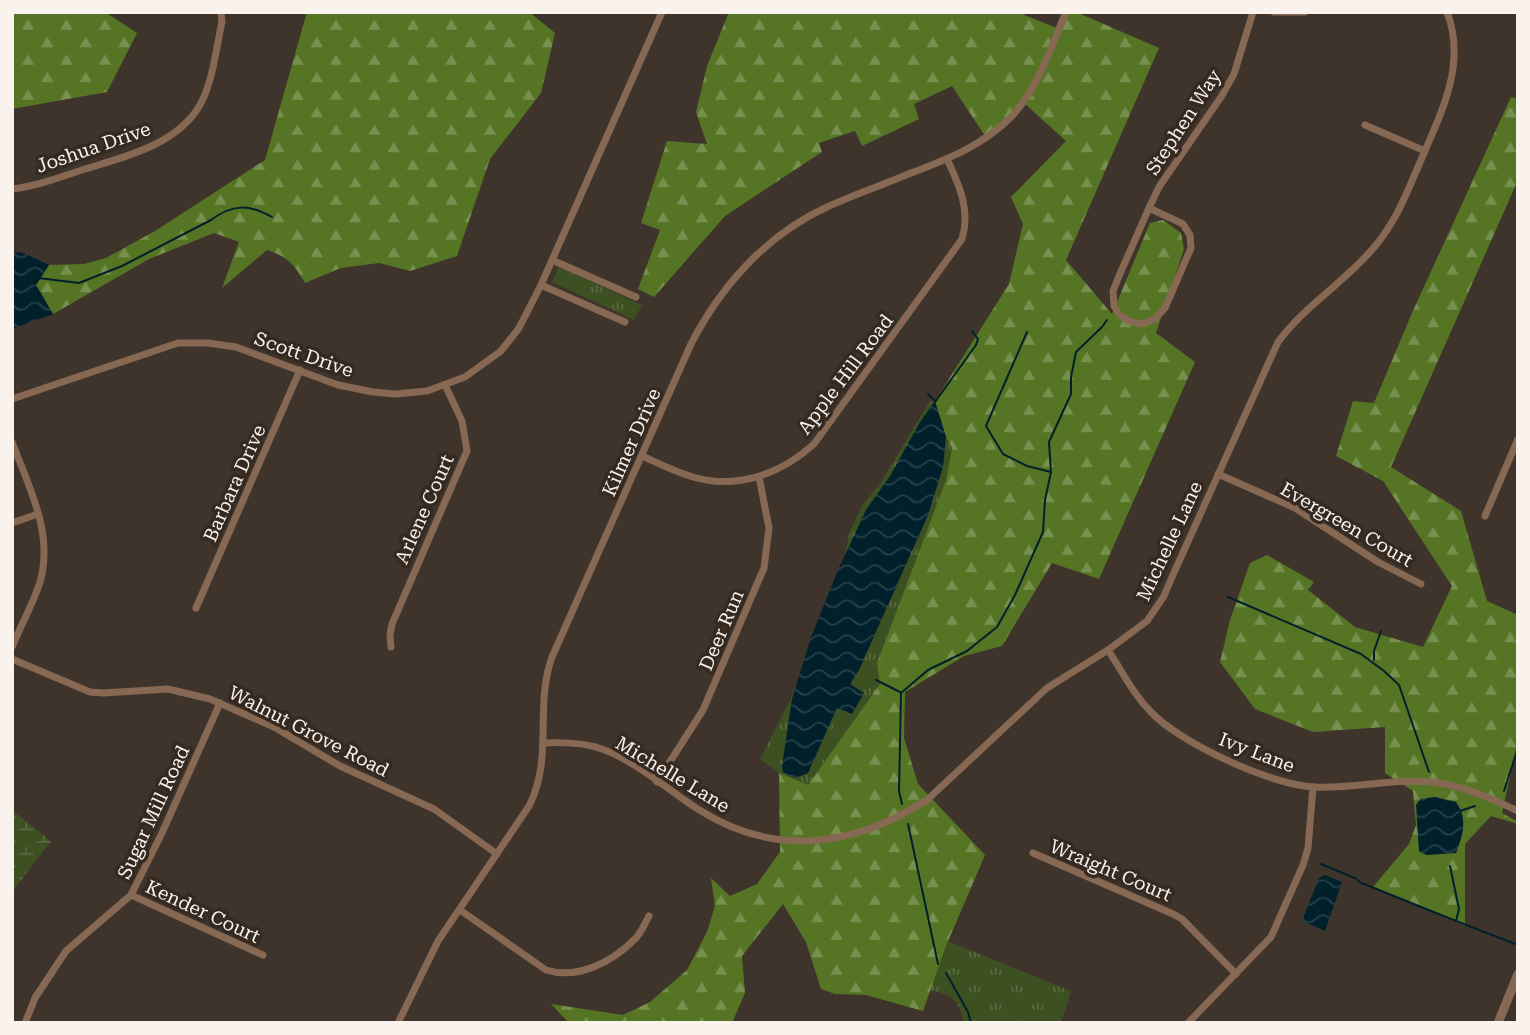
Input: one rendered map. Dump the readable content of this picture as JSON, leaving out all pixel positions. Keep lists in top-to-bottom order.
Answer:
{
  "streets": {
    "street": [
      "Stephen Way",
      "Joshua Drive",
      "Scott Drive",
      "Apple Hill Road",
      "Kilmer Drive",
      "Barbara Drive",
      "Arlene Court",
      "Evergreen Court",
      "Michelle Lane",
      "Deer Run",
      "Walnut Grove Road",
      "Ivy Lane",
      "Sugar Mill Road",
      "Wraight Court",
      "Kender Court"
    ]
  },
  "crossings": [
    ["Scott Drive", "Barbara Drive"],
    ["Scott Drive", "Arlene Court"],
    ["Apple Hill Road", "Kilmer Drive"],
    ["Apple Hill Road", "Deer Run"],
    ["Kilmer Drive", "Michelle Lane"],
    ["Kilmer Drive", "Walnut Grove Road"],
    ["Evergreen Court", "Michelle Lane"],
    ["Michelle Lane", "Deer Run"],
    ["Michelle Lane", "Ivy Lane"],
    ["Walnut Grove Road", "Sugar Mill Road"],
    ["Sugar Mill Road", "Kender Court"]
  ]
}
